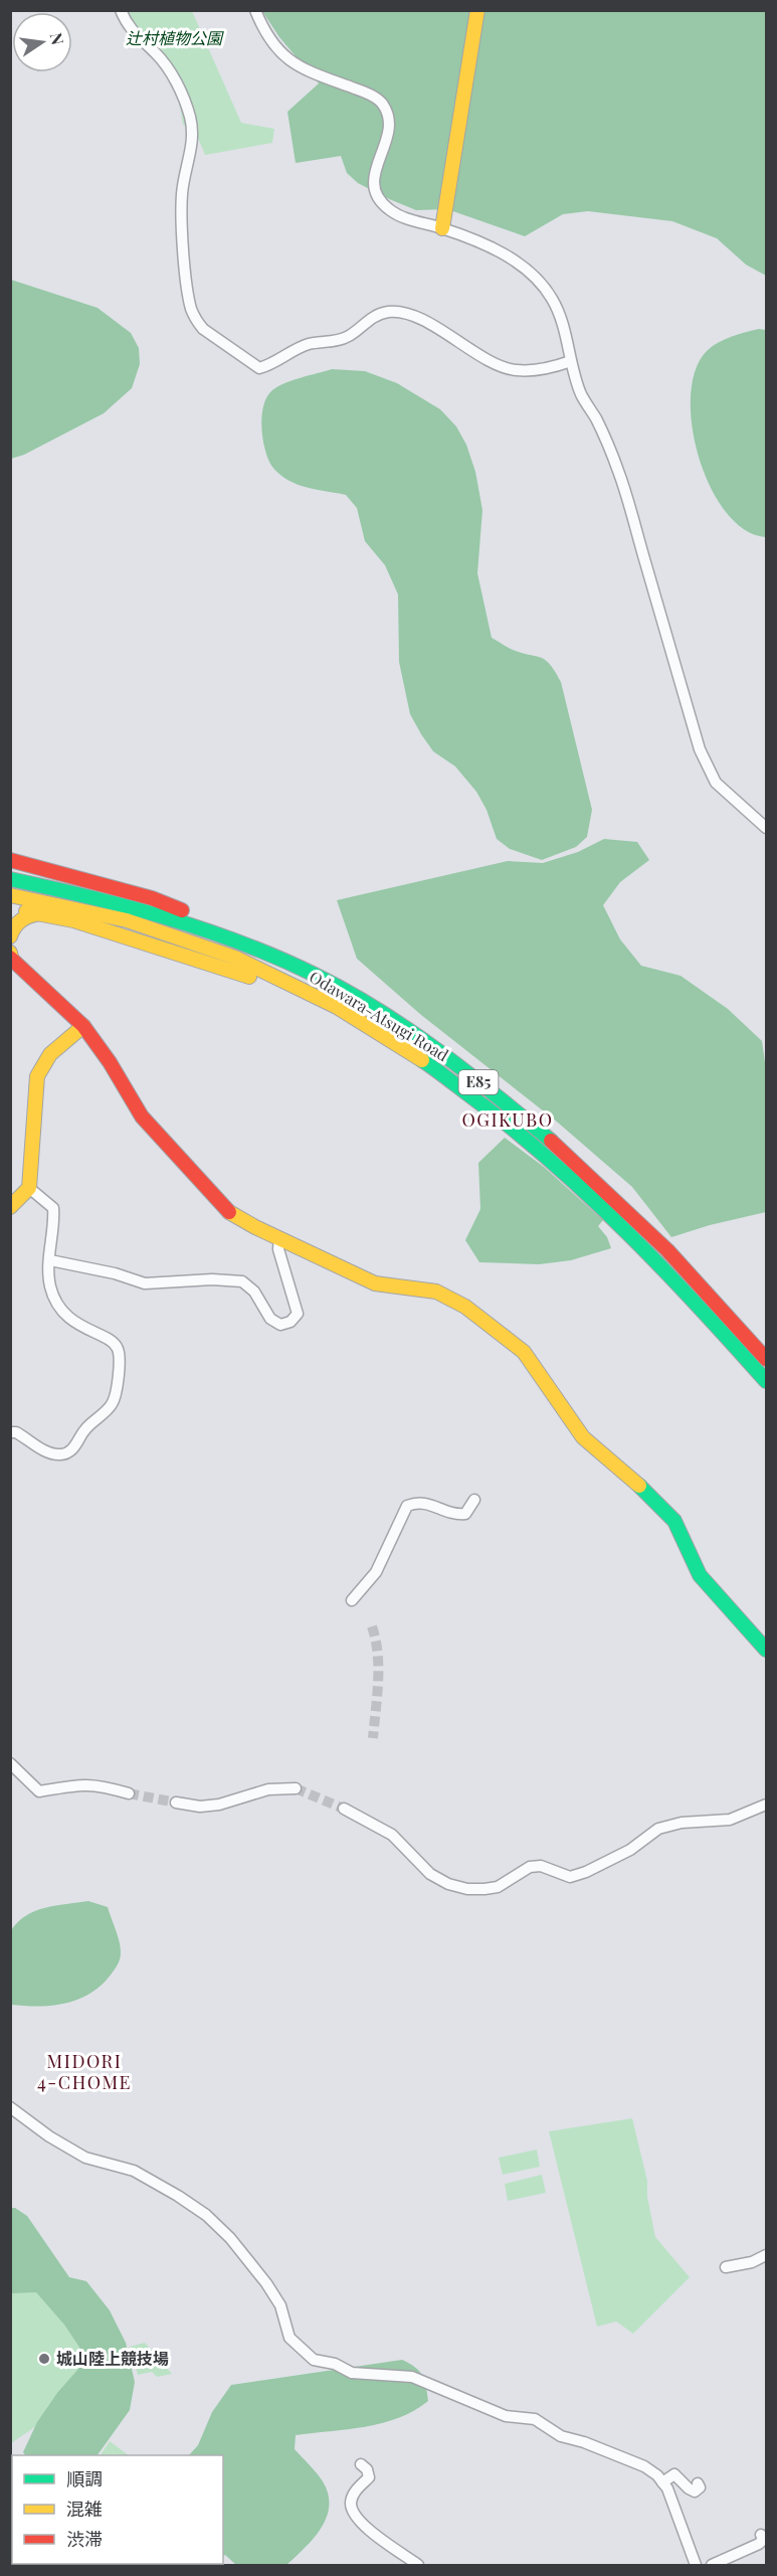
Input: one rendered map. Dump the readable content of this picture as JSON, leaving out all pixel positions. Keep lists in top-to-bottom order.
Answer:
{
  "streets": {
    "main road": ["Odawara-Atsugi Road", "E85"]
  },
  "districts": ["OGIKUBO", "MIDORI 4-CHOME"],
  "parks": ["辻村植物公園"],
  "places": ["城山陸上競技場"],
  "legend": ["順調", "混雑", "渋滞"],
  "north": "right"
}
